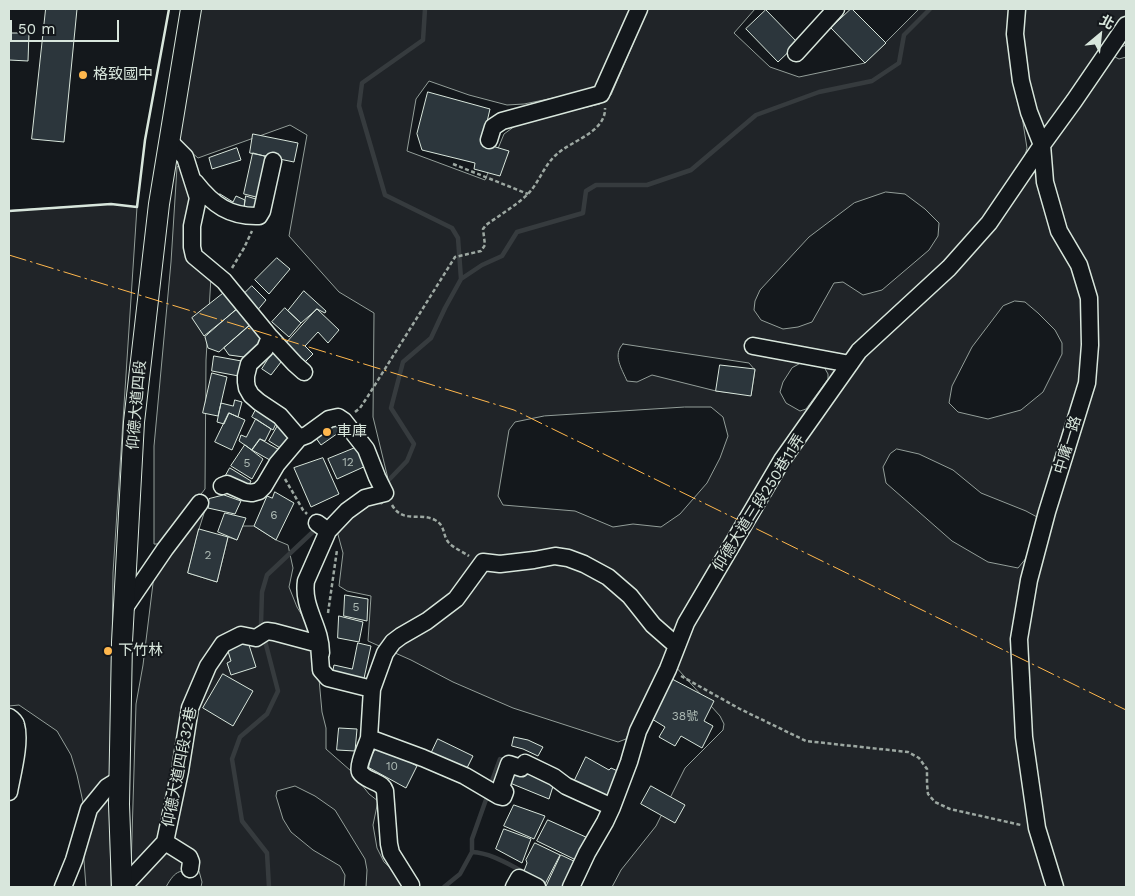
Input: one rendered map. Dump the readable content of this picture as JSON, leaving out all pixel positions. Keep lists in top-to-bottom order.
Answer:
{
  "streets": {
    "main road": ["仰德大道四段"],
    "street": ["中庸一路", "仰德大道三段250巷11弄", "仰德大道四段32巷"]
  },
  "crossings": [
    ["仰德大道四段", "仰德大道四段32巷"],
    ["中庸一路", "仰德大道三段250巷11弄"]
  ],
  "places": ["格致國中", "車庫", "下竹林"],
  "house_numbers": [
    "12",
    "5",
    "6",
    "2",
    "5",
    "38號",
    "10"
  ],
  "scale_bar": "50 m",
  "north": "top right"
}
